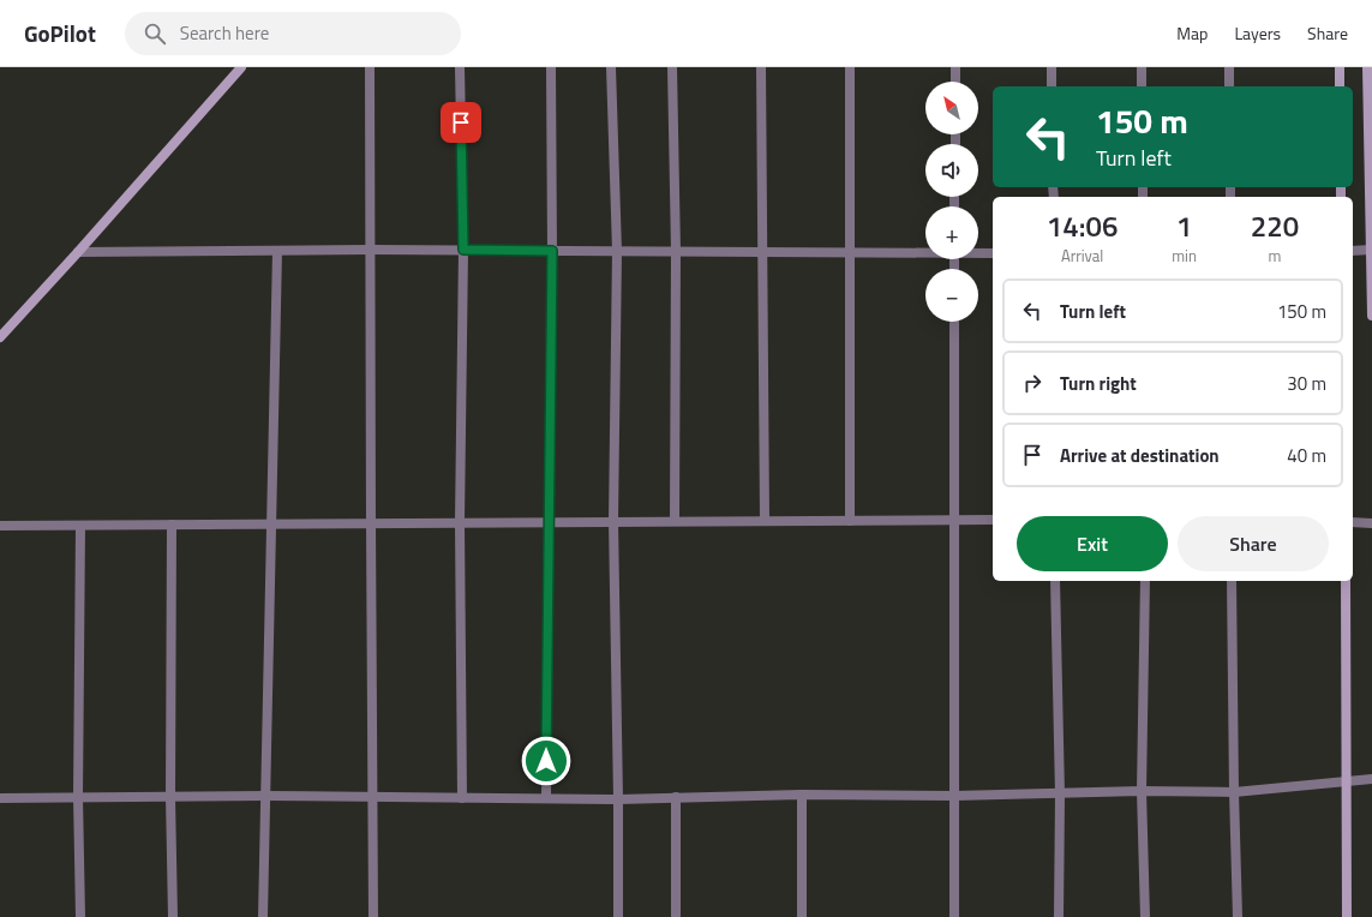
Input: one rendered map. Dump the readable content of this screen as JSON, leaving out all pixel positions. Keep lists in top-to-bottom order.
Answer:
{
  "north": "top left",
  "page": {
    "header": "GoPilot",
    "search": "Search here",
    "nav": ["Map", "Layers", "Share"],
    "map_buttons": ["+", "−"],
    "turn": ["150 m", "Turn left"],
    "eta": [
      "14:06",
      "Arrival",
      "1",
      "min",
      "220",
      "m"
    ],
    "list": [
      {
        "name": "Turn left",
        "value": "150 m"
      },
      {
        "name": "Turn right",
        "value": "30 m"
      },
      {
        "name": "Arrive at destination",
        "value": "40 m"
      }
    ],
    "buttons": ["Exit", "Share"]
  }
}
